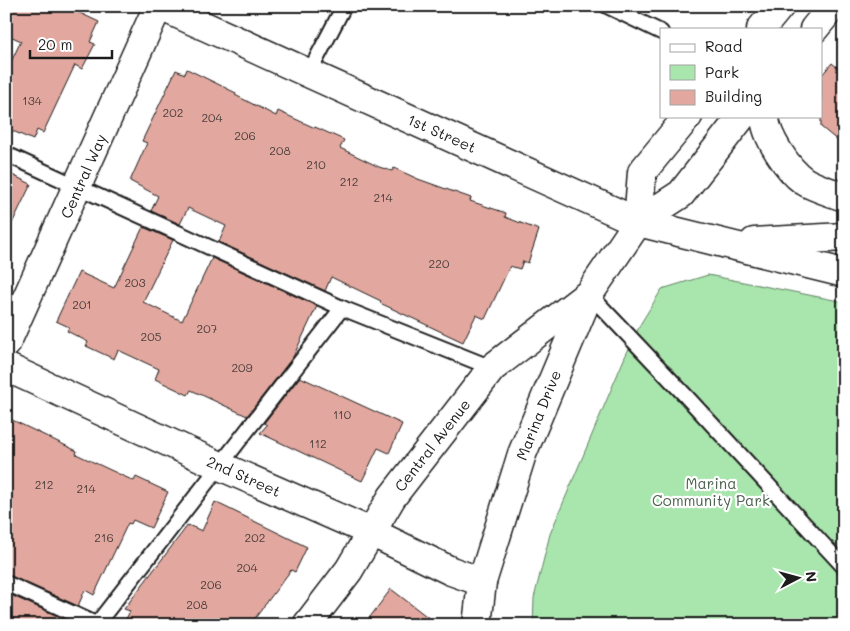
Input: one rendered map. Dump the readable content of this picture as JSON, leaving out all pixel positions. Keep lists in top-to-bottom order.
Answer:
{
  "streets": {
    "street": [
      "1st Street",
      "Central Way",
      "Marina Drive",
      "Central Avenue",
      "2nd Street"
    ]
  },
  "crossings": [
    ["1st Street", "Central Way"],
    ["1st Street", "Marina Drive"],
    ["Marina Drive", "Central Avenue"],
    ["Marina Drive", "2nd Street"],
    ["Central Avenue", "2nd Street"]
  ],
  "parks": ["Marina Community Park"],
  "house_numbers": [
    "134",
    "202",
    "204",
    "206",
    "208",
    "210",
    "212",
    "214",
    "220",
    "203",
    "201",
    "207",
    "205",
    "209",
    "110",
    "112",
    "212",
    "214",
    "216",
    "202",
    "204",
    "206",
    "208"
  ],
  "legend": ["Road", "Park", "Building"],
  "scale_bar": "20 m",
  "north": "right"
}
